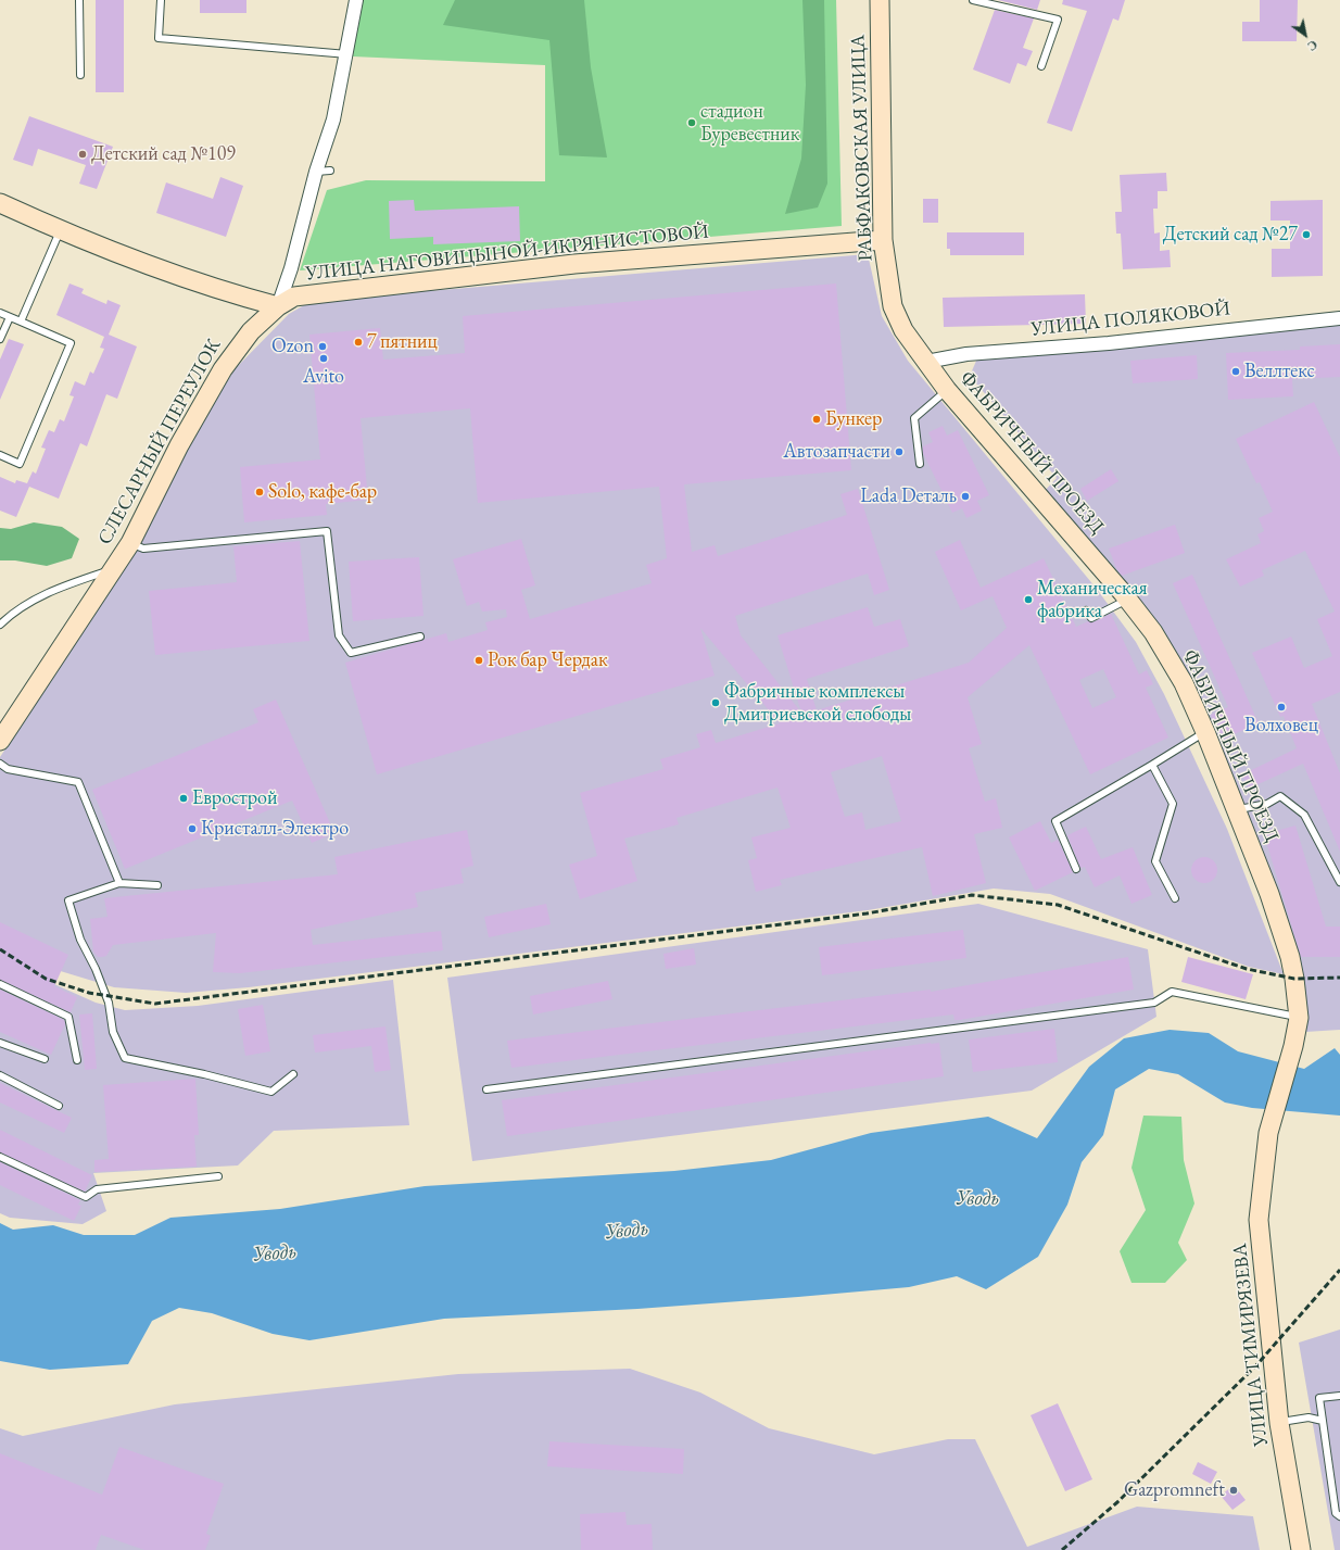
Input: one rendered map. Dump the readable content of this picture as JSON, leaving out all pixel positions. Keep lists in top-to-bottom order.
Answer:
{
  "streets": {
    "main road": [
      "РАБФАКОВСКАЯ УЛИЦА",
      "УЛИЦА НАГОВИЦЫНОЙ-ИКРЯНИСТОВОЙ",
      "СЛЕСАРНЫЙ ПЕРЕУЛОК",
      "ФАБРИЧНЫЙ ПРОЕЗД",
      "УЛИЦА ТИМИРЯЗЕВА"
    ],
    "street": ["УЛИЦА ПОЛЯКОВОЙ"]
  },
  "crossings": [
    ["РАБФАКОВСКАЯ УЛИЦА", "УЛИЦА НАГОВИЦЫНОЙ-ИКРЯНИСТОВОЙ"],
    ["РАБФАКОВСКАЯ УЛИЦА", "УЛИЦА ПОЛЯКОВОЙ"],
    ["РАБФАКОВСКАЯ УЛИЦА", "ФАБРИЧНЫЙ ПРОЕЗД"],
    ["УЛИЦА НАГОВИЦЫНОЙ-ИКРЯНИСТОВОЙ", "СЛЕСАРНЫЙ ПЕРЕУЛОК"],
    ["УЛИЦА ПОЛЯКОВОЙ", "ФАБРИЧНЫЙ ПРОЕЗД"],
    ["ФАБРИЧНЫЙ ПРОЕЗД", "УЛИЦА ТИМИРЯЗЕВА"]
  ],
  "water": ["Уводь"],
  "places": [
    "стадион Буревестник",
    "Детский сад №109",
    "Детский сад №27",
    "7 пятниц",
    "Ozon",
    "Avito",
    "Веллтекс",
    "Бункер",
    "Автозапчасти",
    "Solo, кафе-бар",
    "Lada Dеталь",
    "Механическая фабрика",
    "Рок бар Чердак",
    "Фабричные комплексы Дмитриевской слободы",
    "Волховец",
    "Еврострой",
    "Кристалл-Электро",
    "Gazpromneft"
  ],
  "north": "bottom right"
}
